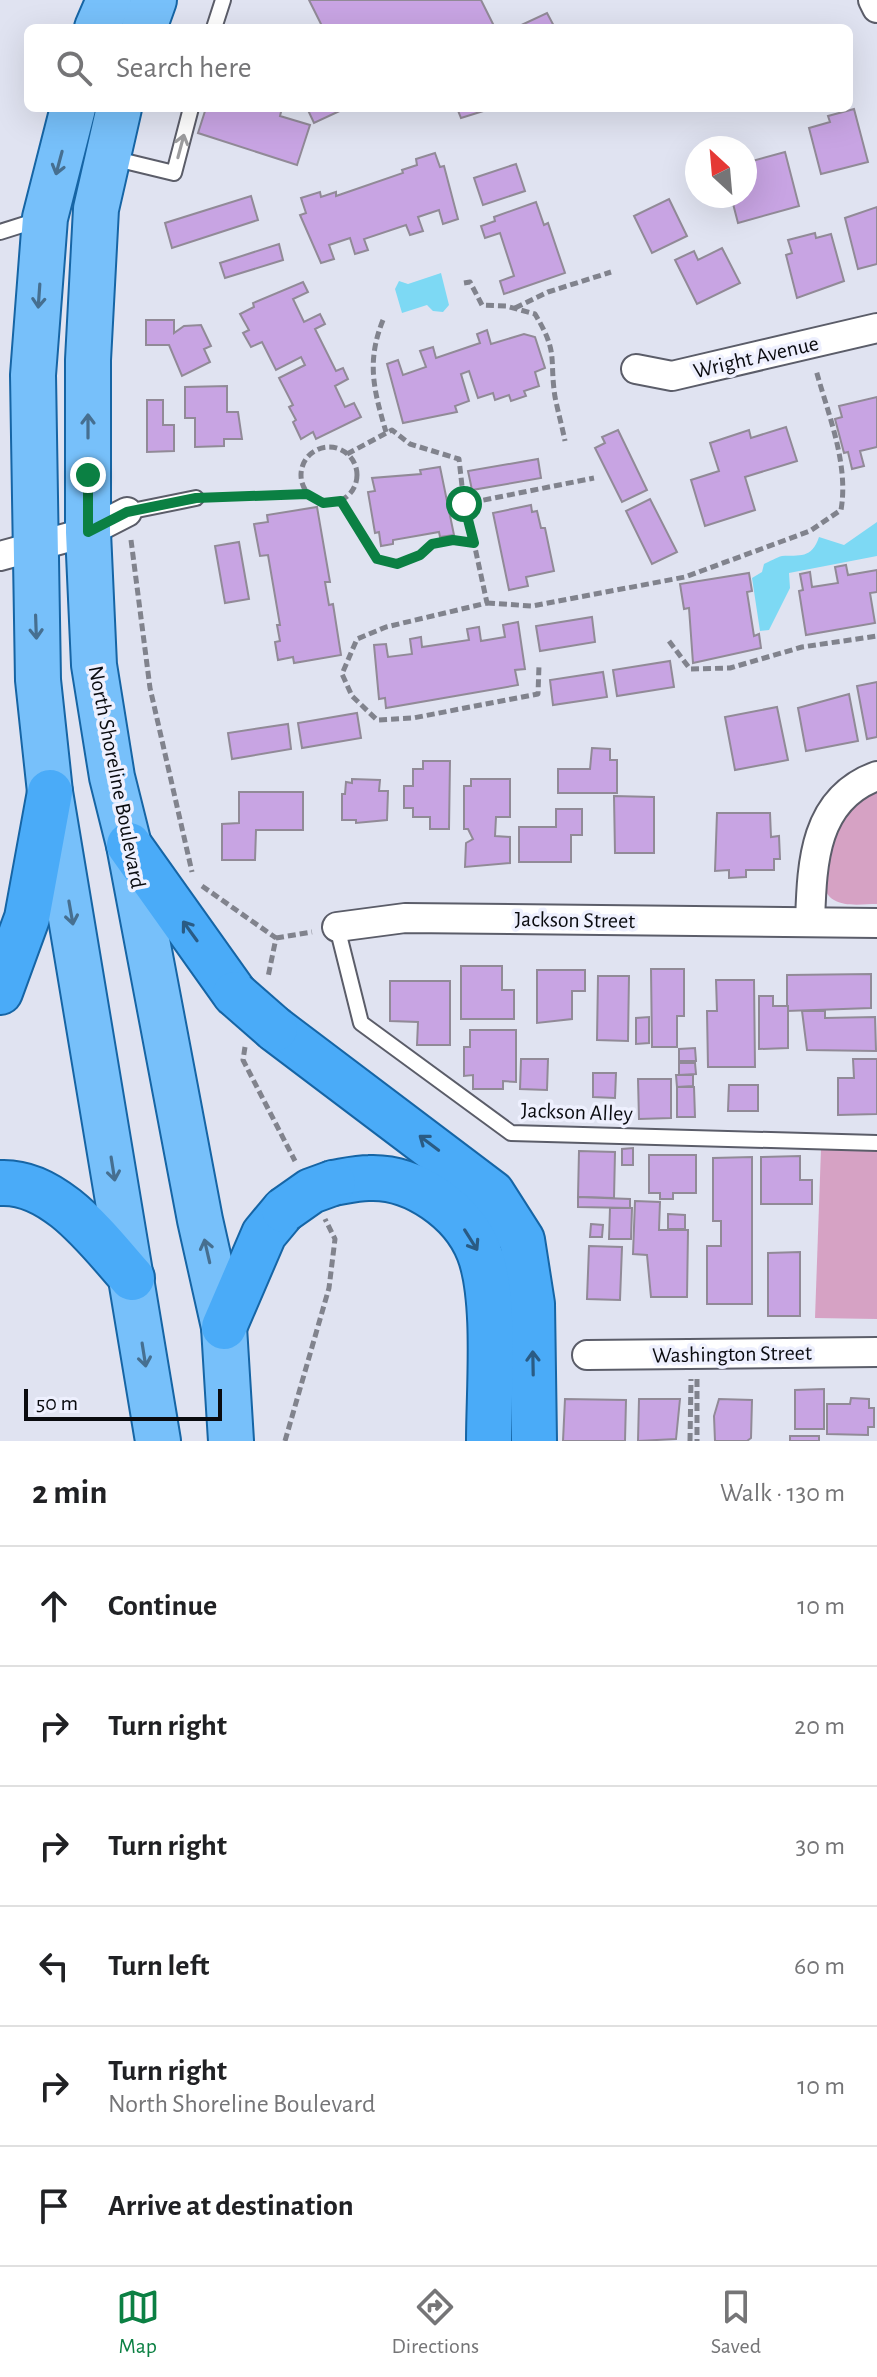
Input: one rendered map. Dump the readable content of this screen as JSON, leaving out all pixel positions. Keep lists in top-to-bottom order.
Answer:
{
  "streets": {
    "main road": ["North Shoreline Boulevard"],
    "street": ["Wright Avenue", "Jackson Street", "Washington Street"],
    "lane": ["Jackson Alley"]
  },
  "crossings": [
    ["Jackson Street", "Jackson Alley"]
  ],
  "scale_bar": "50 m",
  "north": "top left",
  "page": {
    "search": "Search here",
    "scale": "50 m",
    "heading": ["2 min", "Walk · 130 m"],
    "list": [
      ["Continue", "10 m"],
      ["Turn right", "20 m"],
      ["Turn right", "30 m"],
      ["Turn left", "60 m"],
      ["Turn right", "North Shoreline Boulevard", "10 m"],
      "Arrive at destination"
    ],
    "nav": ["Map", "Directions", "Saved"]
  }
}
